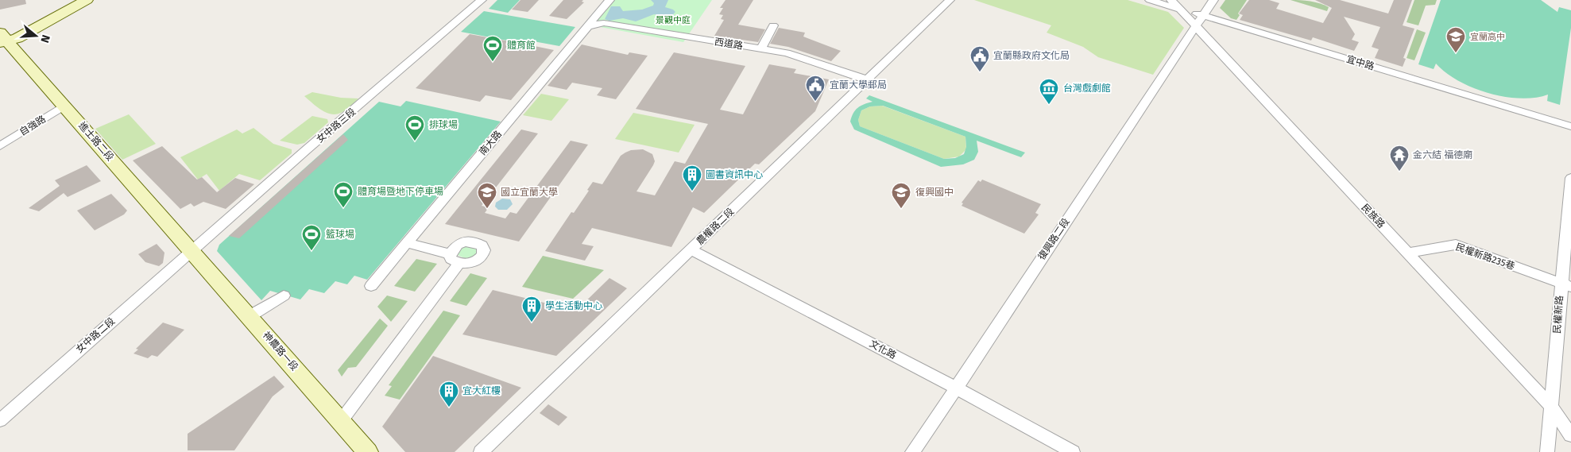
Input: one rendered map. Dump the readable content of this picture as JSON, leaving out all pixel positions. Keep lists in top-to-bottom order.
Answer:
{
  "streets": {
    "street": [
      "西道路",
      "宜中路",
      "自強路",
      "女中路三段",
      "進士路二段",
      "南大路",
      "民族路",
      "農權路二段",
      "復興路二段",
      "民權新路235巷",
      "民權新路",
      "女中路二段",
      "文化路",
      "神農路一段"
    ]
  },
  "crossings": [
    ["西道路", "南大路"],
    ["西道路", "農權路二段"],
    ["宜中路", "民族路"],
    ["宜中路", "復興路二段"],
    ["自強路", "進士路二段"],
    ["女中路三段", "進士路二段"],
    ["女中路三段", "女中路二段"],
    ["女中路三段", "神農路一段"],
    ["進士路二段", "女中路二段"],
    ["進士路二段", "神農路一段"],
    ["民族路", "復興路二段"],
    ["民族路", "民權新路235巷"],
    ["民族路", "民權新路"],
    ["農權路二段", "文化路"],
    ["復興路二段", "文化路"],
    ["民權新路235巷", "民權新路"],
    ["女中路二段", "神農路一段"]
  ],
  "parks": ["景觀中庭"],
  "places": {
    "school or university": ["宜蘭高中", "國立宜蘭大學", "復興國中"],
    "sports": [
      "體育館",
      "排球場",
      "體育場暨地下停車場",
      "籃球場"
    ],
    "public building": ["宜蘭縣政府文化局", "宜蘭大學郵局"],
    "museum": ["台灣戲劇館"],
    "temple": ["金六結 福德廟"],
    "building": ["圖書資訊中心", "學生活動中心", "宜大紅樓"]
  },
  "north": "right"
}
